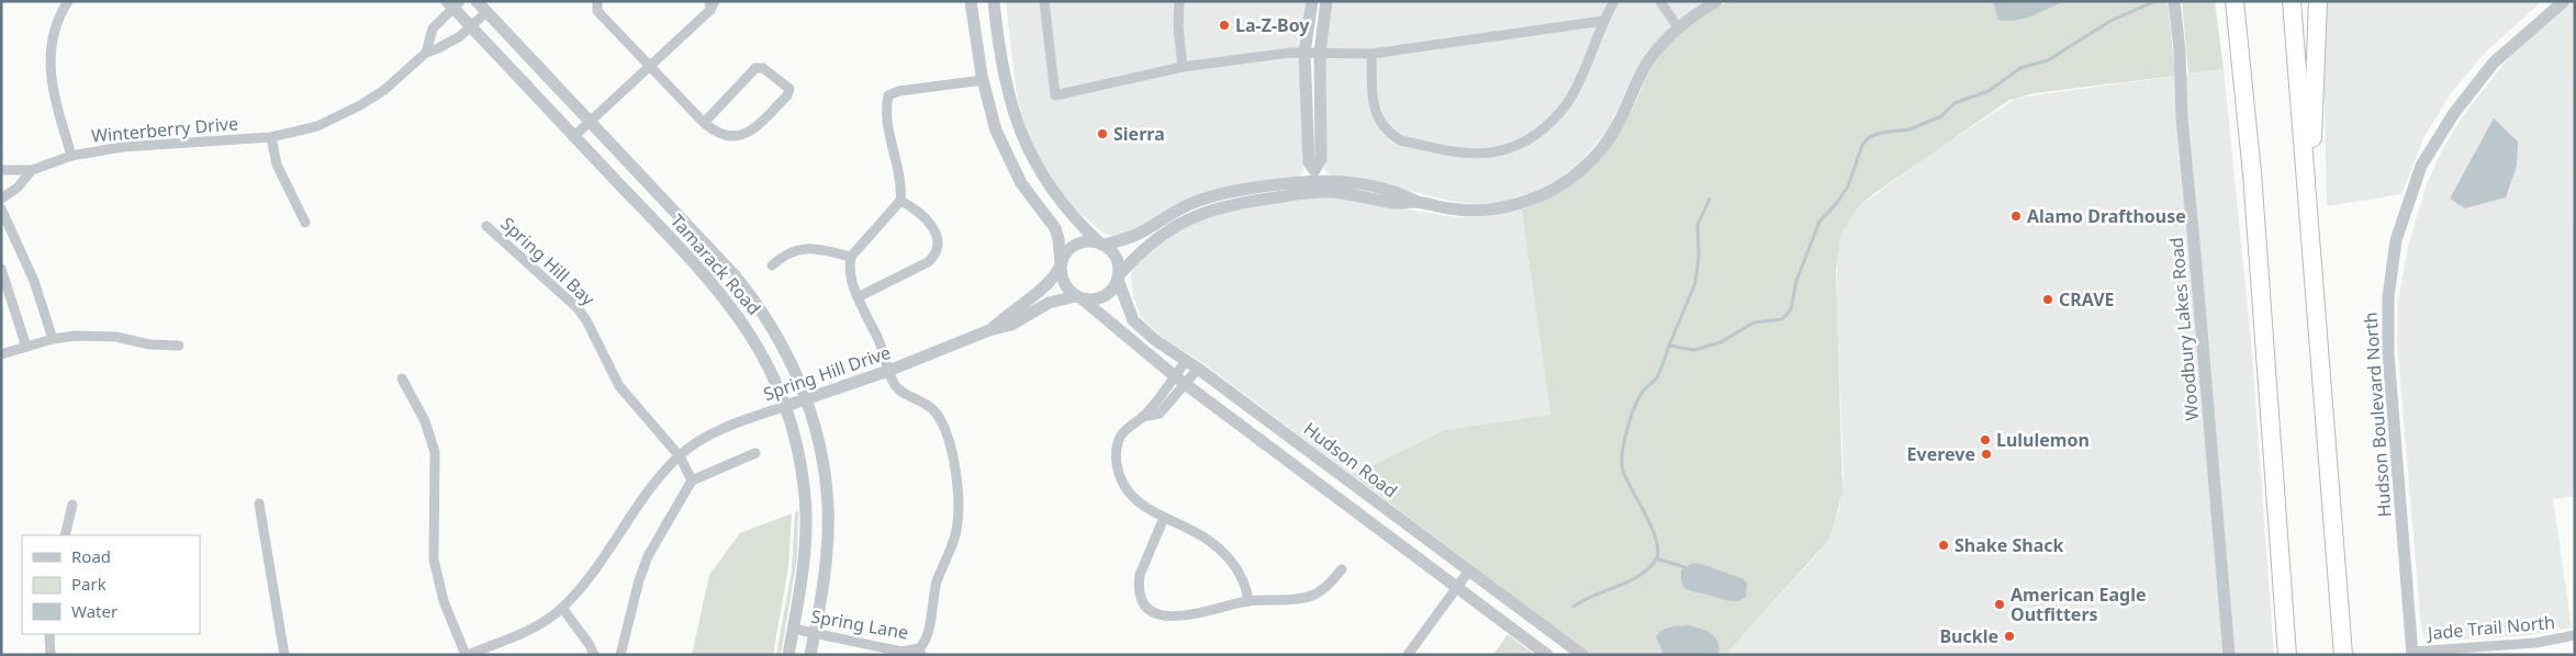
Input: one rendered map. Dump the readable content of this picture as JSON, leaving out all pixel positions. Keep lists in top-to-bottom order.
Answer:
{
  "streets": {
    "street": [
      "Winterberry Drive",
      "Spring Hill Bay",
      "Tamarack Road",
      "Woodbury Lakes Road",
      "Spring Hill Drive",
      "Hudson Boulevard North",
      "Hudson Road",
      "Spring Lane",
      "Jade Trail North"
    ]
  },
  "crossings": [
    ["Winterberry Drive", "Tamarack Road"],
    ["Spring Hill Bay", "Spring Hill Drive"],
    ["Tamarack Road", "Spring Hill Drive"],
    ["Tamarack Road", "Spring Lane"],
    ["Spring Hill Drive", "Hudson Road"],
    ["Spring Hill Drive", "Spring Lane"],
    ["Hudson Boulevard North", "Jade Trail North"]
  ],
  "places": [
    "La-Z-Boy",
    "Sierra",
    "Alamo Drafthouse",
    "CRAVE",
    "Lululemon",
    "Evereve",
    "Shake Shack",
    "American Eagle Outfitters",
    "Buckle"
  ],
  "legend": ["Road", "Park", "Water"]
}
